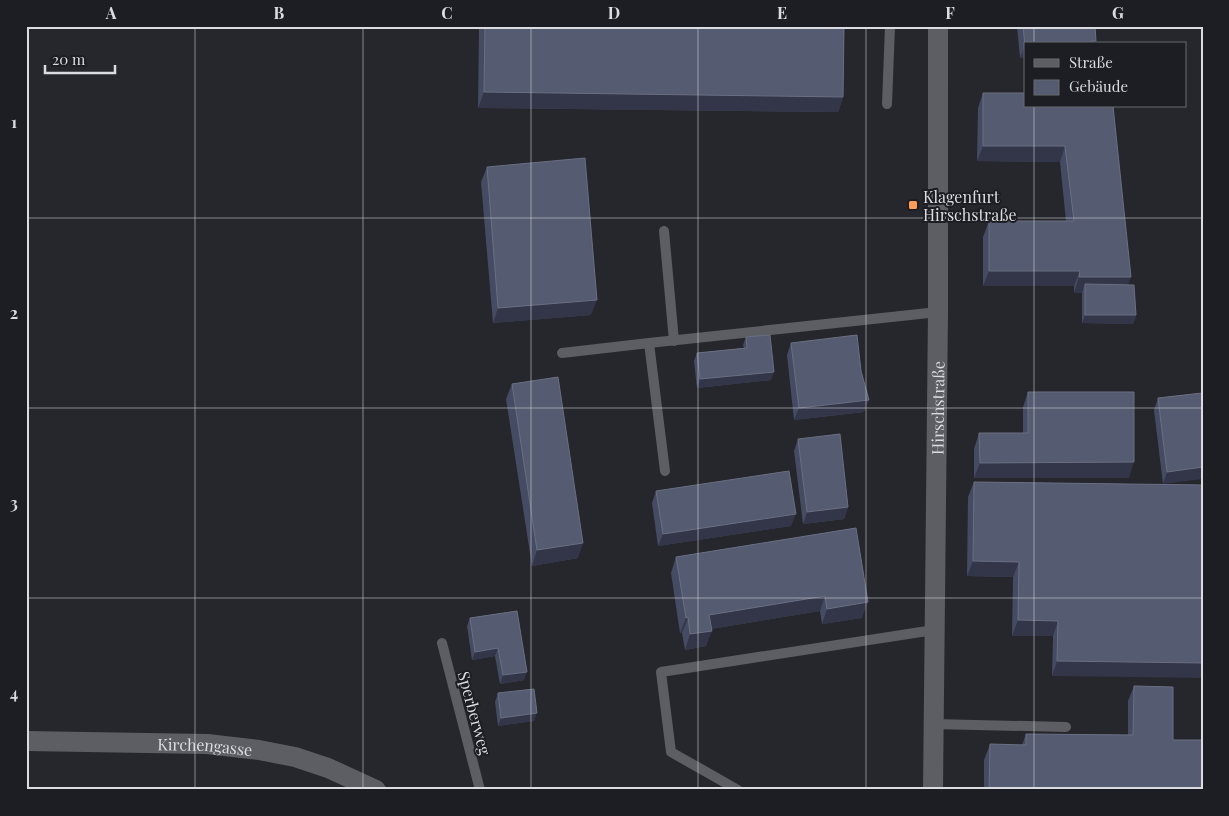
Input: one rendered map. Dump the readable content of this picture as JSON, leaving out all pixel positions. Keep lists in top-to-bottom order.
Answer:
{
  "streets": {
    "street": ["Hirschstraße", "Kirchengasse"],
    "lane": ["Sperberweg"]
  },
  "places": {
    "transit": ["Klagenfurt Hirschstraße"]
  },
  "legend": ["Straße", "Gebäude"],
  "scale_bar": "20 m",
  "grid": {
    "columns": [
      "A",
      "B",
      "C",
      "D",
      "E",
      "F",
      "G"
    ],
    "rows": [
      "1",
      "2",
      "3",
      "4"
    ]
  }
}
